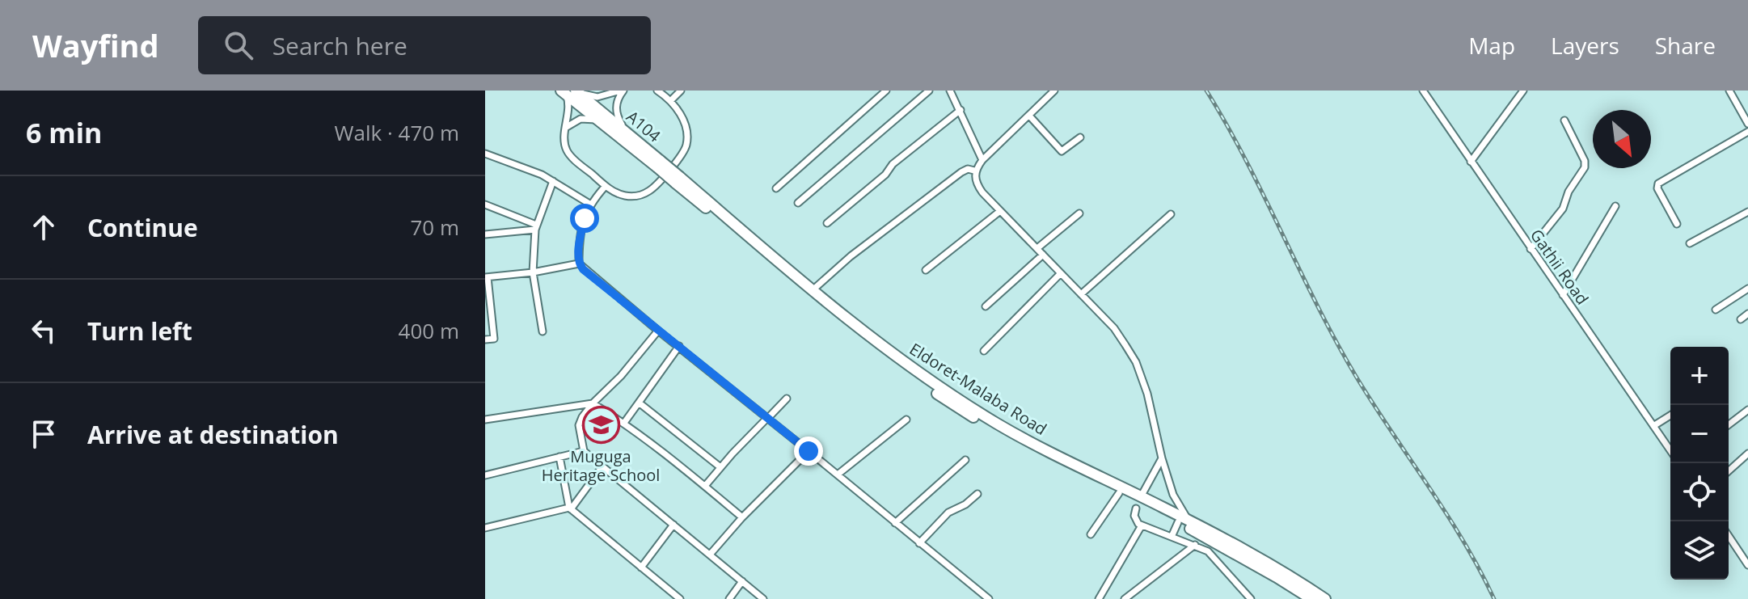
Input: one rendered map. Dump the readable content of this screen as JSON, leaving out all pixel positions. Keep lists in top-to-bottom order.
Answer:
{
  "streets": {
    "highway": ["A104", "Eldoret-Malaba Road"],
    "street": ["Gathii Road"]
  },
  "places": {
    "school or university": ["Muguga Heritage School"]
  },
  "north": "bottom right",
  "page": {
    "header": "Wayfind",
    "search": "Search here",
    "nav": ["Map", "Layers", "Share"],
    "heading": ["6 min", "Walk · 470 m"],
    "list": [
      ["Continue", "70 m"],
      ["Turn left", "400 m"],
      "Arrive at destination"
    ],
    "map_buttons": ["+", "−"]
  }
}
